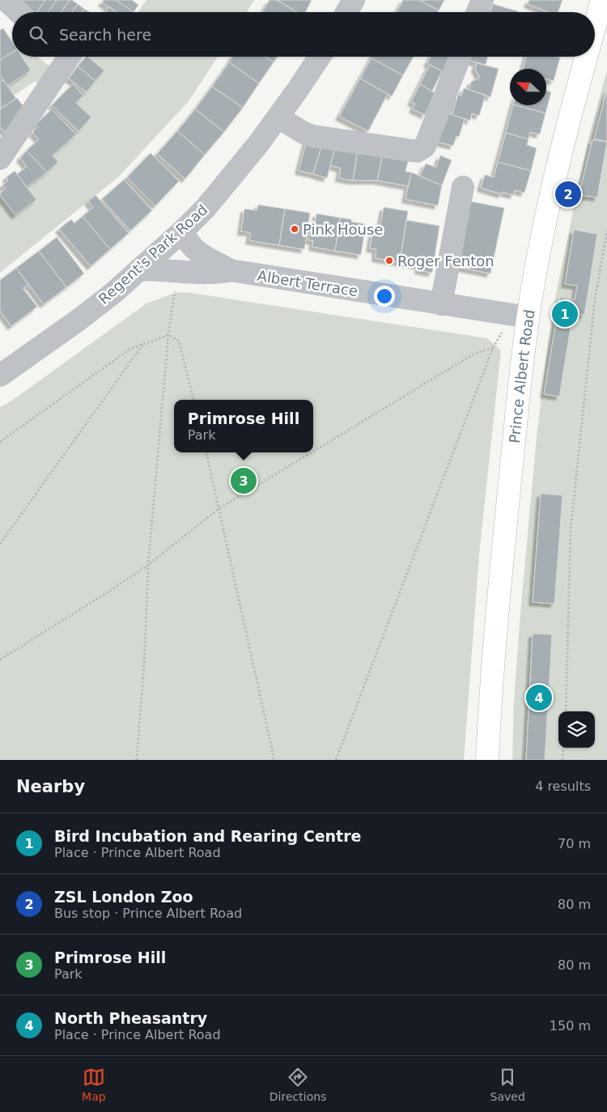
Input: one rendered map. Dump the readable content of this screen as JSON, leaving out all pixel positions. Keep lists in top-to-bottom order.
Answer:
{
  "streets": {
    "main road": ["Prince Albert Road"],
    "street": ["Regent's Park Road", "Albert Terrace"]
  },
  "crossings": [
    ["Regent's Park Road", "Albert Terrace"],
    ["Albert Terrace", "Prince Albert Road"]
  ],
  "places": ["Pink House", "Roger Fenton"],
  "north": "left",
  "page": {
    "search": "Search here",
    "pins": [
      "2",
      "1",
      "3",
      "4"
    ],
    "popup": ["Primrose Hill", "Park"],
    "heading": ["Nearby", "4 results"],
    "list": [
      {
        "mark": "1",
        "name": "Bird Incubation and Rearing Centre",
        "note": "Place · Prince Albert Road",
        "value": "70 m"
      },
      {
        "mark": "2",
        "name": "ZSL London Zoo",
        "note": "Bus stop · Prince Albert Road",
        "value": "80 m"
      },
      {
        "mark": "3",
        "name": "Primrose Hill",
        "note": "Park",
        "value": "80 m"
      },
      {
        "mark": "4",
        "name": "North Pheasantry",
        "note": "Place · Prince Albert Road",
        "value": "150 m"
      }
    ],
    "nav": ["Map", "Directions", "Saved"]
  }
}
